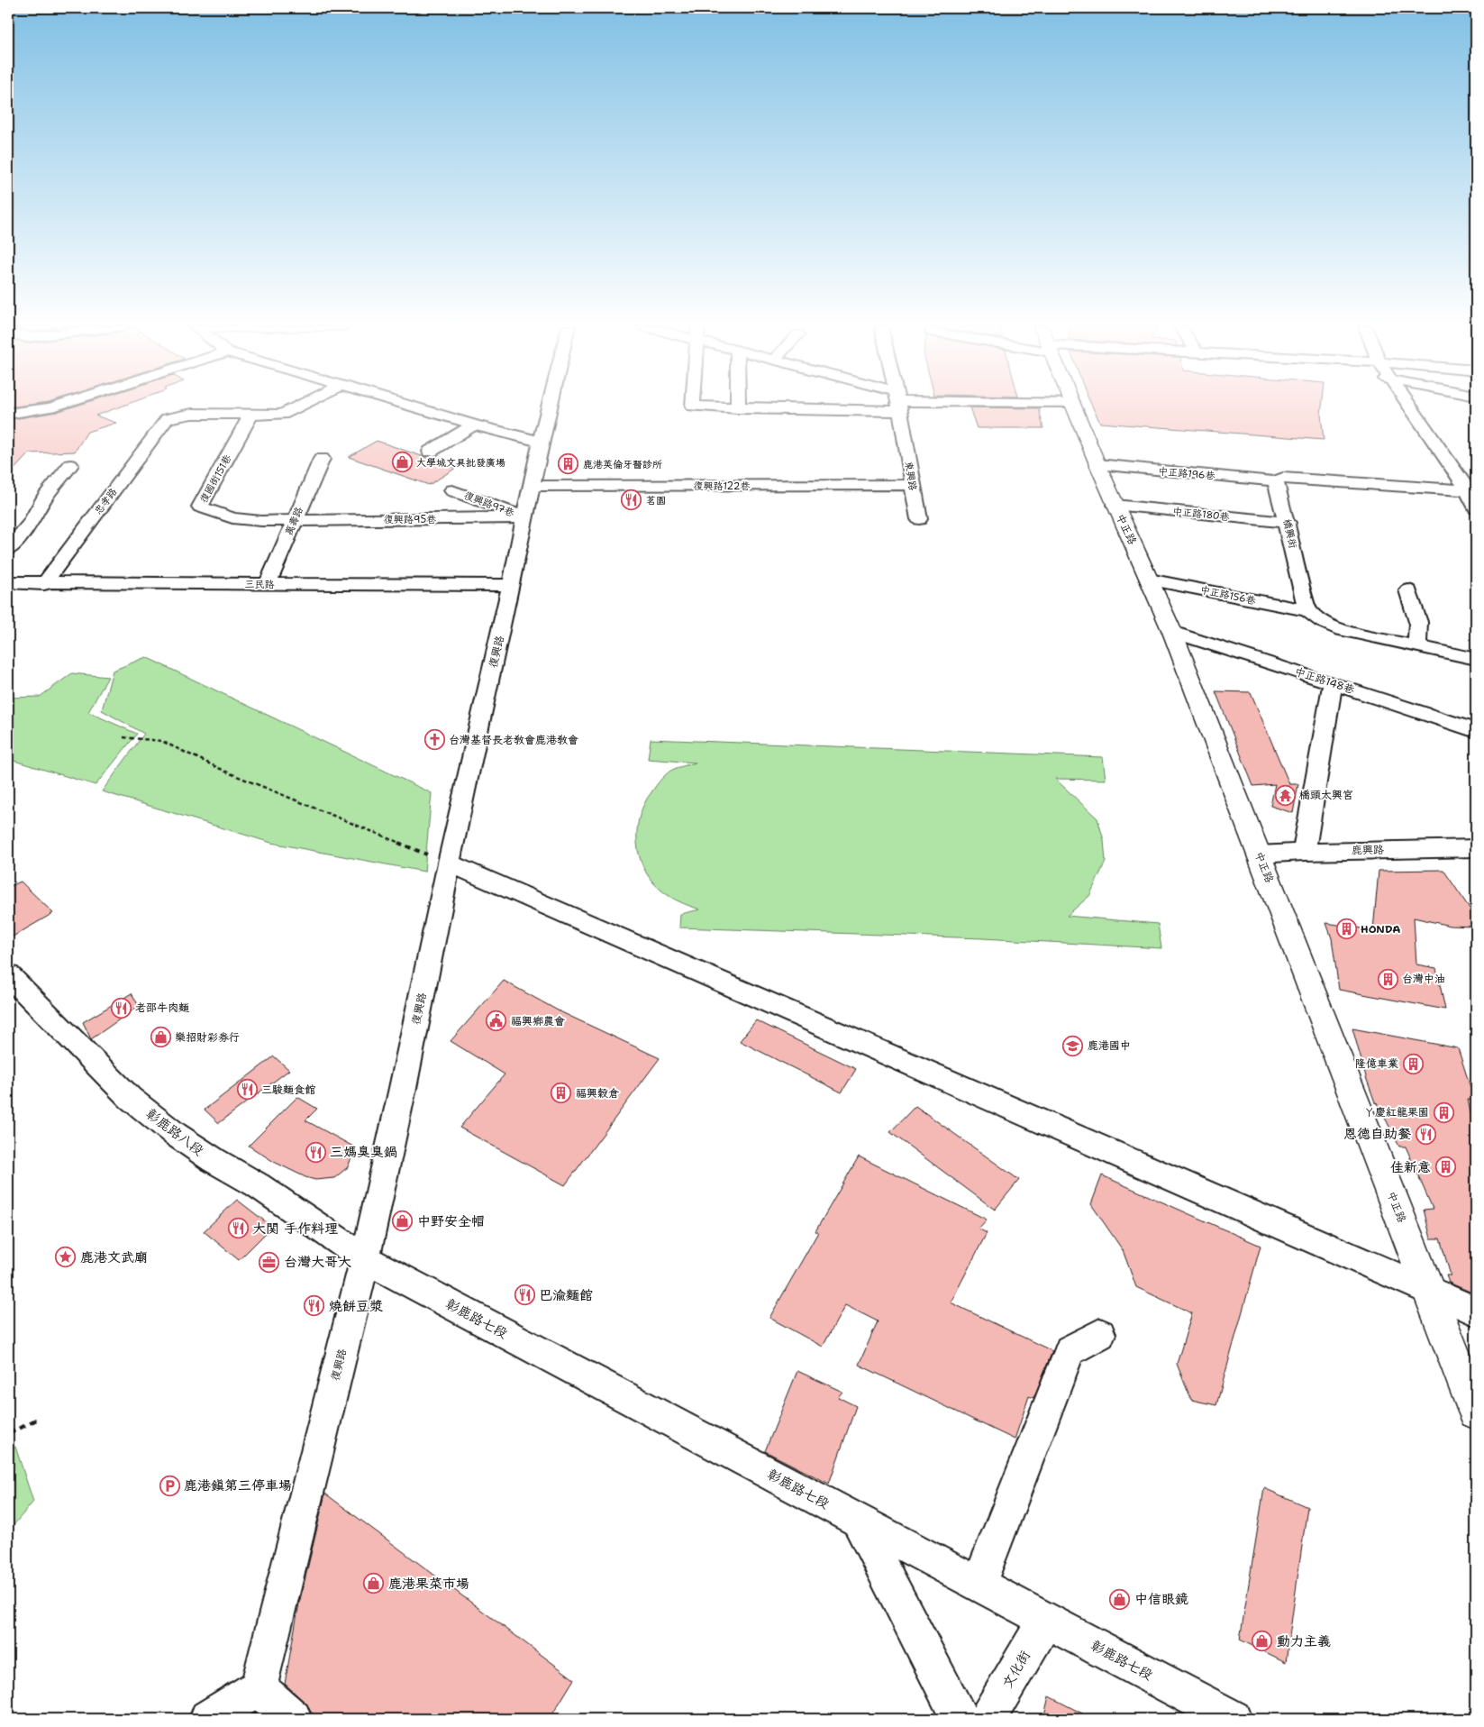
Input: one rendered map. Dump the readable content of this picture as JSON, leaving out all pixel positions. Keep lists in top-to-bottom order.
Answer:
{
  "streets": {
    "main road": ["中正路"],
    "street": [
      "中正路196巷",
      "東興路",
      "復國街151巷",
      "復興路122巷",
      "忠孝路",
      "復興路97巷",
      "中正路180巷",
      "復興路95巷",
      "萬壽路",
      "橋興街",
      "三民路",
      "中正路156巷",
      "復興路",
      "中正路148巷",
      "鹿興路",
      "彰鹿路八段",
      "彰鹿路七段",
      "文化街"
    ]
  },
  "crossings": [
    ["中正路196巷", "中正路"],
    ["中正路196巷", "橋興街"],
    ["東興路", "復興路122巷"],
    ["復國街151巷", "忠孝路"],
    ["復國街151巷", "復興路95巷"],
    ["復國街151巷", "萬壽路"],
    ["復興路122巷", "復興路"],
    ["忠孝路", "三民路"],
    ["復興路97巷", "復興路95巷"],
    ["復興路97巷", "復興路"],
    ["中正路180巷", "中正路"],
    ["中正路180巷", "橋興街"],
    ["復興路95巷", "萬壽路"],
    ["復興路95巷", "復興路"],
    ["萬壽路", "三民路"],
    ["中正路", "中正路156巷"],
    ["中正路", "中正路148巷"],
    ["中正路", "鹿興路"],
    ["橋興街", "中正路156巷"],
    ["三民路", "復興路"],
    ["復興路", "彰鹿路八段"],
    ["復興路", "彰鹿路七段"],
    ["彰鹿路八段", "彰鹿路七段"],
    ["彰鹿路七段", "文化街"]
  ],
  "places": {
    "shop": [
      "大學城文具批發廣場",
      "樂招財彩券行",
      "中野安全帽",
      "鹿港果菜市場",
      "中信眼鏡",
      "動力主義"
    ],
    "building": [
      "鹿港英倫牙醫診所",
      "HONDA",
      "台灣中油",
      "隆億車業",
      "福興穀倉",
      "ㄚ慶紅龍果園",
      "佳新意"
    ],
    "restaurant": [
      "茗園",
      "老邵牛肉麵",
      "三駿麵食館",
      "恩德自助餐",
      "三媽臭臭鍋",
      "大関 手作料理",
      "巴渝麵館",
      "燒餅豆漿"
    ],
    "church": ["台灣基督長老教會鹿港教會"],
    "temple": ["橋頭太興宮"],
    "public building": ["福興鄉農會"],
    "school or university": ["鹿港國中"],
    "place": ["鹿港文武廟"],
    "office": ["台灣大哥大"],
    "parking": ["鹿港鎮第三停車場"]
  }
}
